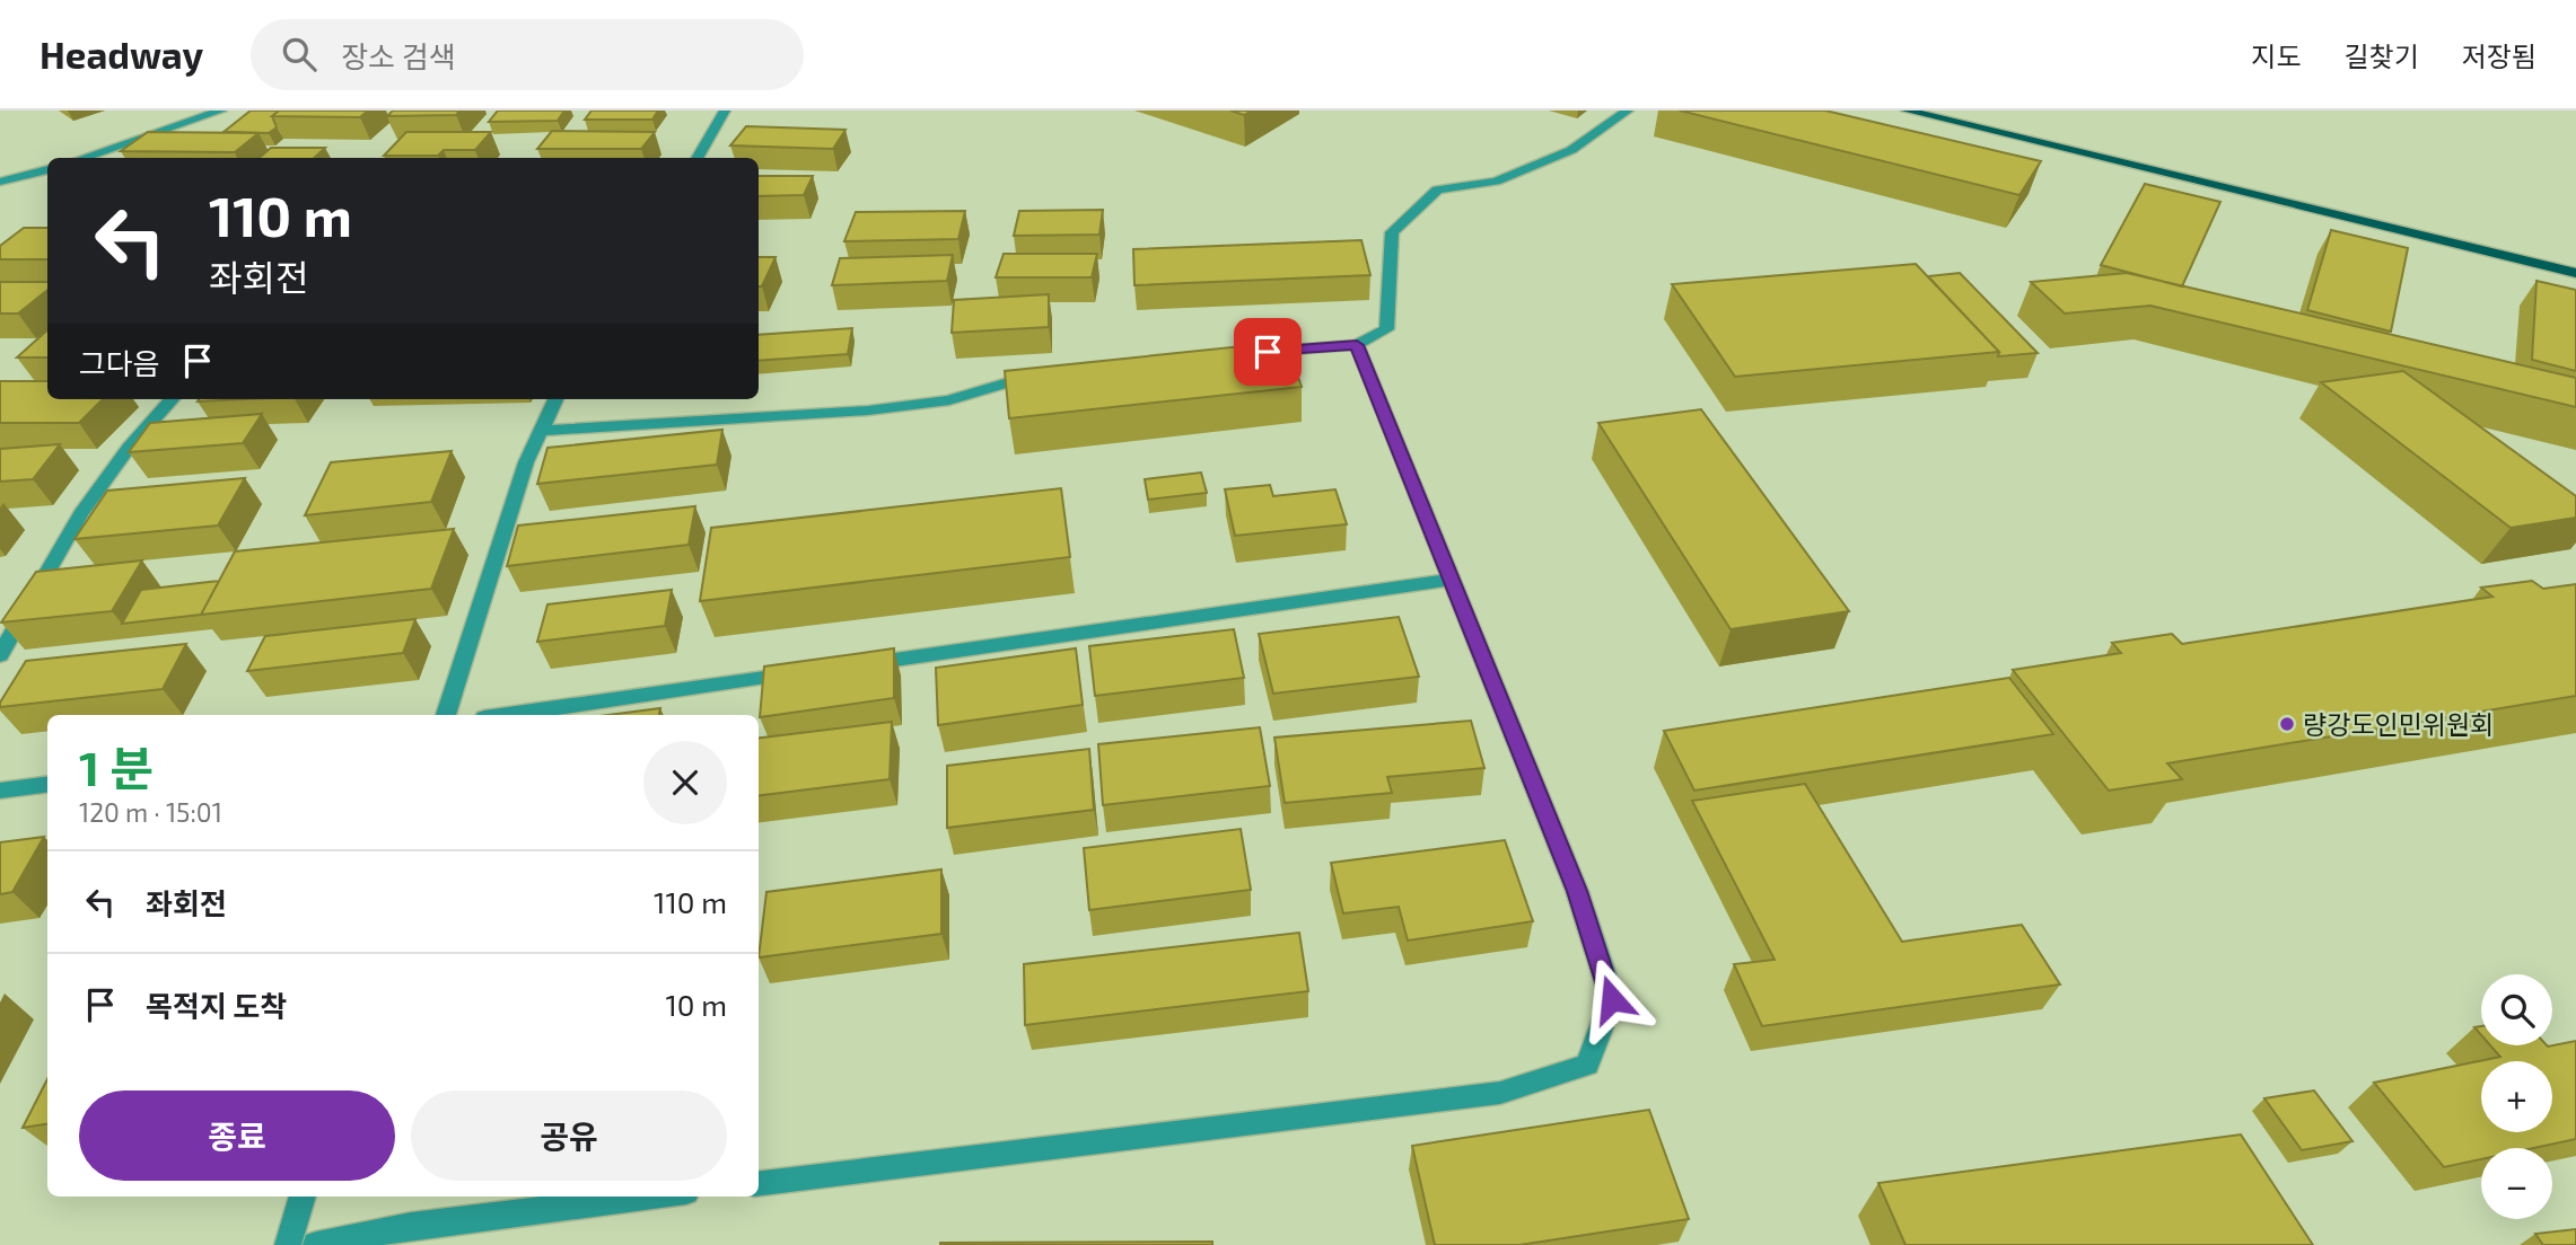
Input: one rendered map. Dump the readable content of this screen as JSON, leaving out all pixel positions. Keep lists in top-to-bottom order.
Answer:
{
  "places": ["량강도인민위원회"],
  "page": {
    "header": "Headway",
    "search": "장소 검색",
    "nav": ["지도", "길찾기", "저장됨"],
    "turn": ["110 m", "좌회전"],
    "then": "그다음",
    "heading": ["1 분", "120 m · 15:01"],
    "list": [
      {
        "name": "좌회전",
        "value": "110 m"
      },
      {
        "name": "목적지 도착",
        "value": "10 m"
      }
    ],
    "map_buttons": ["+", "−"],
    "buttons": ["종료", "공유"]
  }
}
